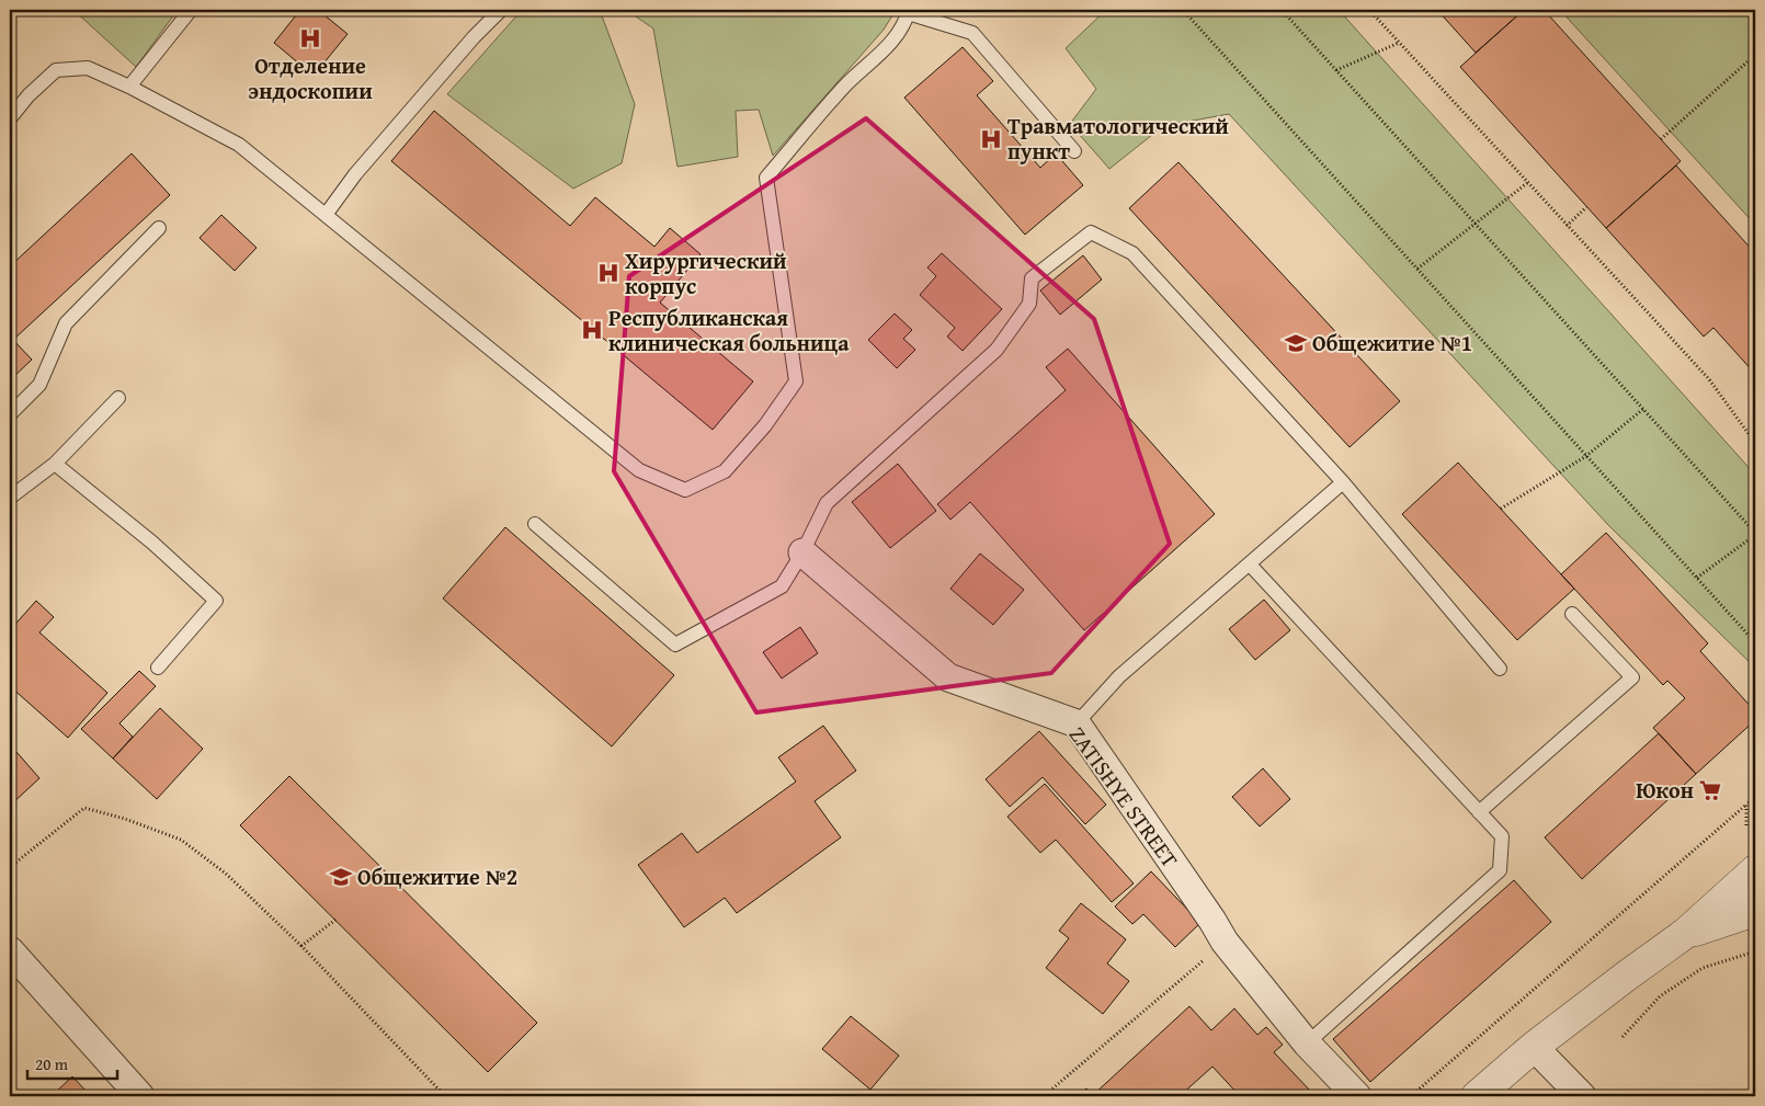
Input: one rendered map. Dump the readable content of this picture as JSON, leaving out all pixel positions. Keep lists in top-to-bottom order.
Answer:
{
  "streets": {
    "street": ["ZATISHYE STREET"]
  },
  "places": {
    "hospital": [
      "Отделение эндоскопии",
      "Травматологический пункт",
      "Хирургический корпус",
      "Республиканская клиническая больница"
    ],
    "school or university": ["Общежитие №1", "Общежитие №2"],
    "supermarket": ["Юкон"]
  },
  "scale_bar": "20 m"
}
